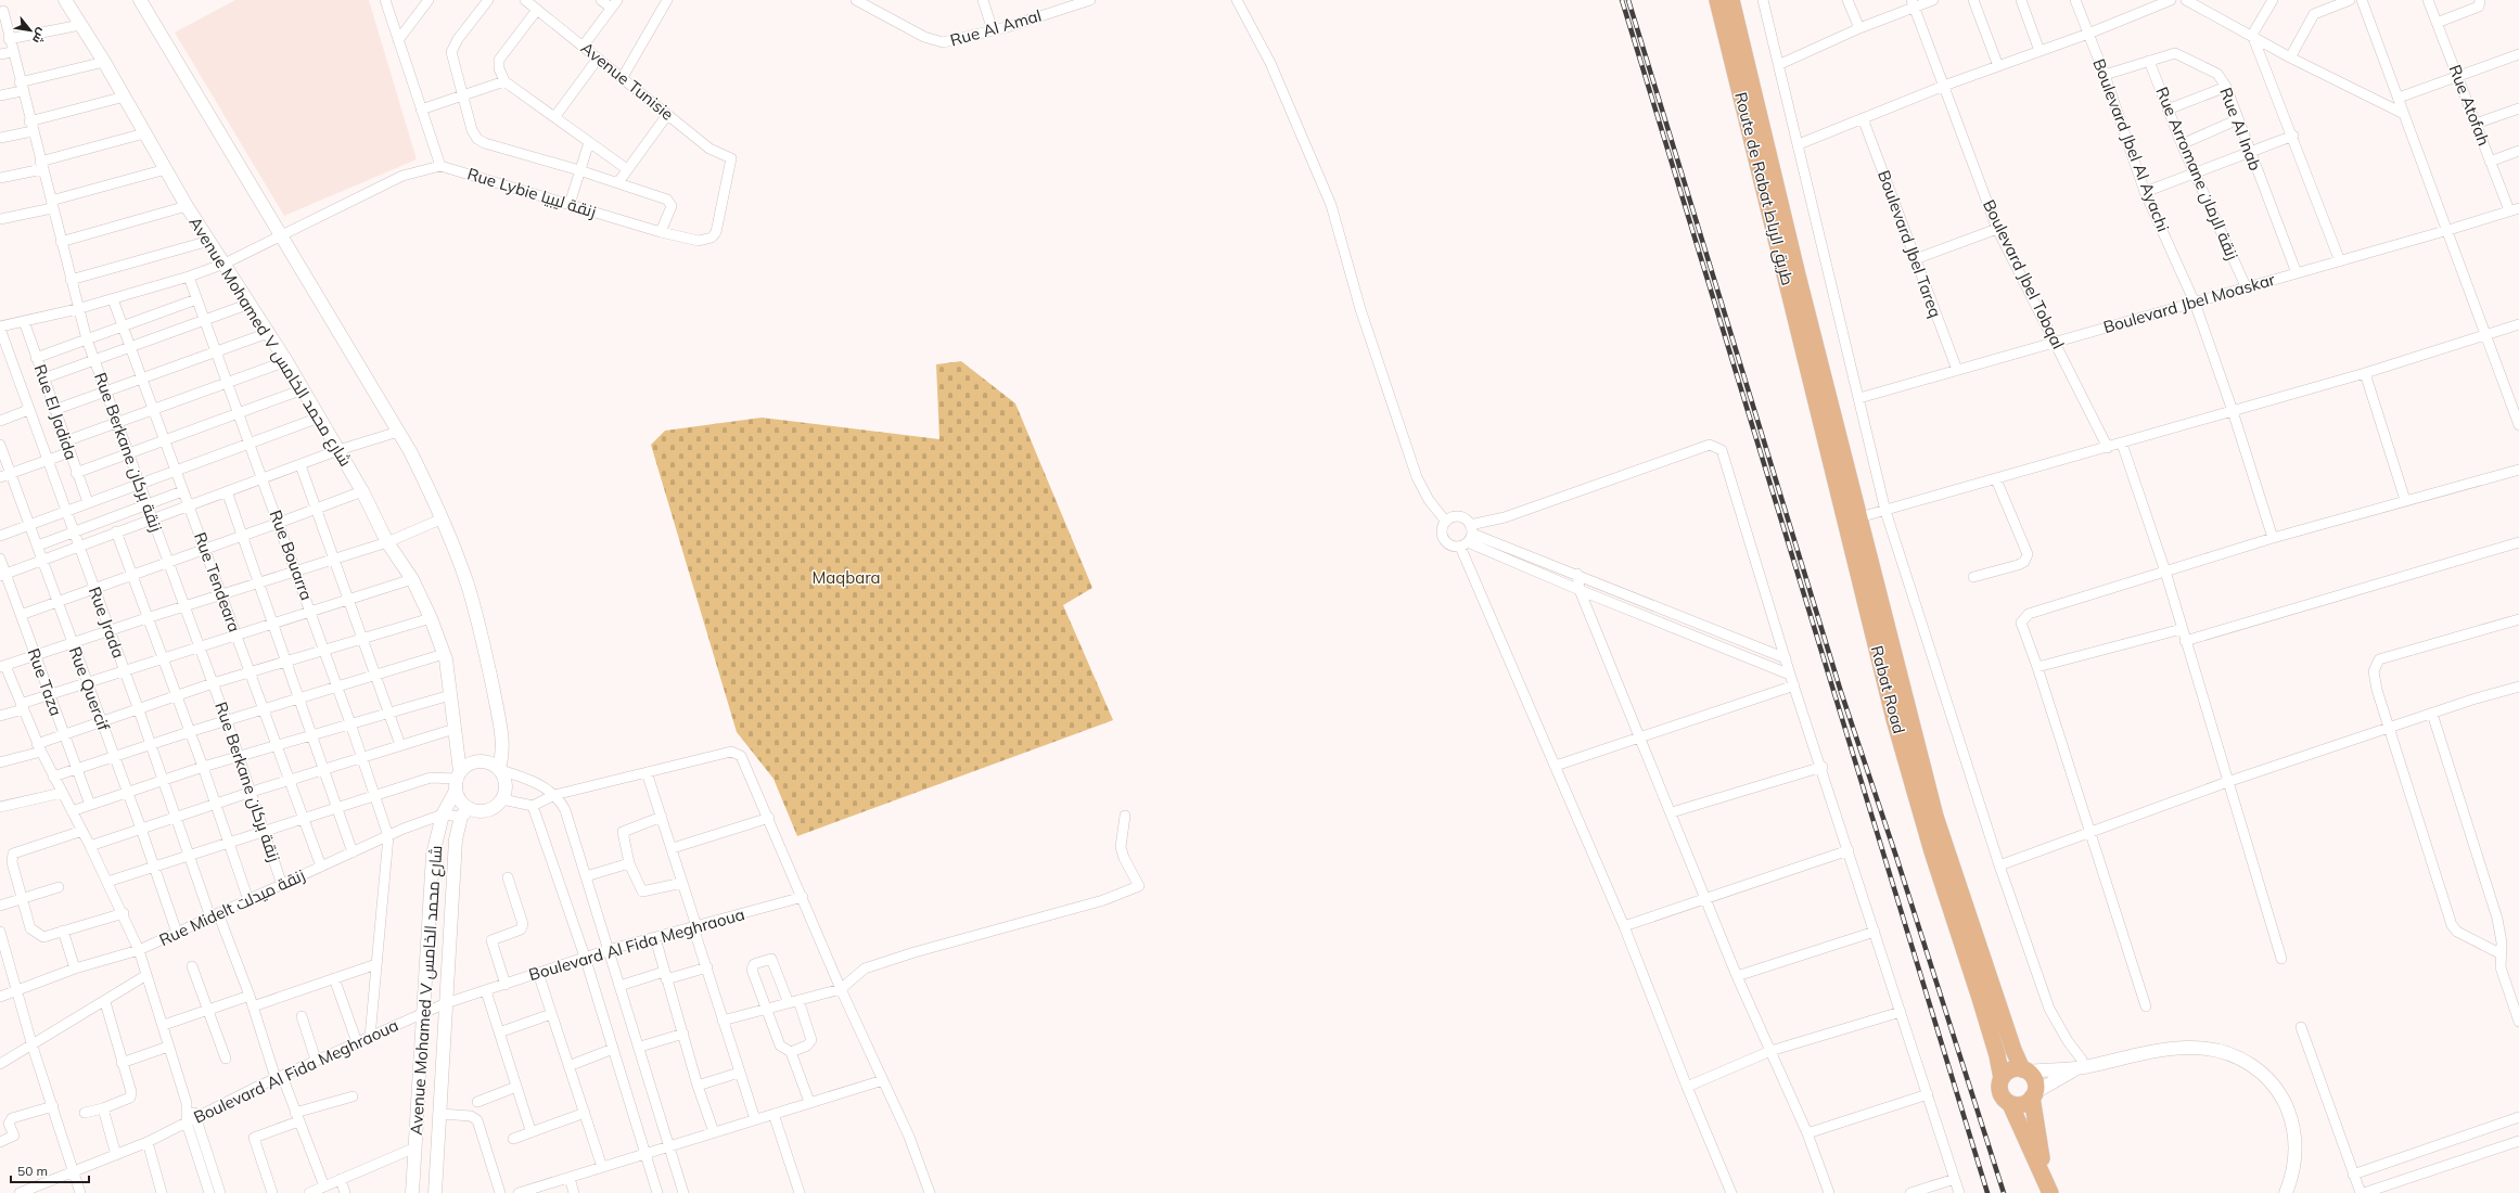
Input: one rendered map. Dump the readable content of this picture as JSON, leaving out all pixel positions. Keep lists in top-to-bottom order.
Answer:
{
  "streets": {
    "main road": ["Route de Rabat طريق الرباط"],
    "street": [
      "Rue Al Amal",
      "Avenue Tunisie",
      "Rue Atofah",
      "Rue Al Inab",
      "Boulevard Jbel Al Ayachi",
      "Rue Arromane زنقة الرمان",
      "Rue Lybie زنقة ليبيا",
      "Boulevard Jbel Tareq",
      "Boulevard Jbel Tobqal",
      "Boulevard Jbel Moaskar",
      "Avenue Mohamed V شارع محمد الخامس",
      "Rue El Jadida",
      "Rue Berkane زنقة بركان",
      "Rue Bouarra",
      "Rue Tendeara",
      "Rue Jrada",
      "Rue Taza",
      "Rue Quercif",
      "Rue Midelt زنقة ميدلت",
      "Boulevard Al Fida Meghraoua"
    ]
  },
  "crossings": [
    ["Avenue Tunisie", "Rue Lybie زنقة ليبيا"],
    ["Rue Atofah", "Boulevard Jbel Moaskar"],
    ["Rue Al Inab", "Boulevard Jbel Al Ayachi"],
    ["Rue Al Inab", "Rue Arromane زنقة الرمان"],
    ["Rue Al Inab", "Boulevard Jbel Moaskar"],
    ["Boulevard Jbel Al Ayachi", "Boulevard Jbel Moaskar"],
    ["Rue Arromane زنقة الرمان", "Boulevard Jbel Moaskar"],
    ["Boulevard Jbel Tareq", "Boulevard Jbel Moaskar"],
    ["Boulevard Jbel Tobqal", "Boulevard Jbel Moaskar"],
    ["Avenue Mohamed V شارع محمد الخامس", "Rue Midelt زنقة ميدلت"],
    ["Avenue Mohamed V شارع محمد الخامس", "Boulevard Al Fida Meghraoua"],
    ["Rue Berkane زنقة بركان", "Rue Midelt زنقة ميدلت"],
    ["Rue Bouarra", "Rue Midelt زنقة ميدلت"],
    ["Rue Tendeara", "Rue Midelt زنقة ميدلت"],
    ["Rue Jrada", "Rue Midelt زنقة ميدلت"],
    ["Rue Jrada", "Boulevard Al Fida Meghraoua"],
    ["Rue Quercif", "Rue Midelt زنقة ميدلت"]
  ],
  "parks": ["Maqbara"],
  "scale_bar": "50 m",
  "north": "bottom right"
}
